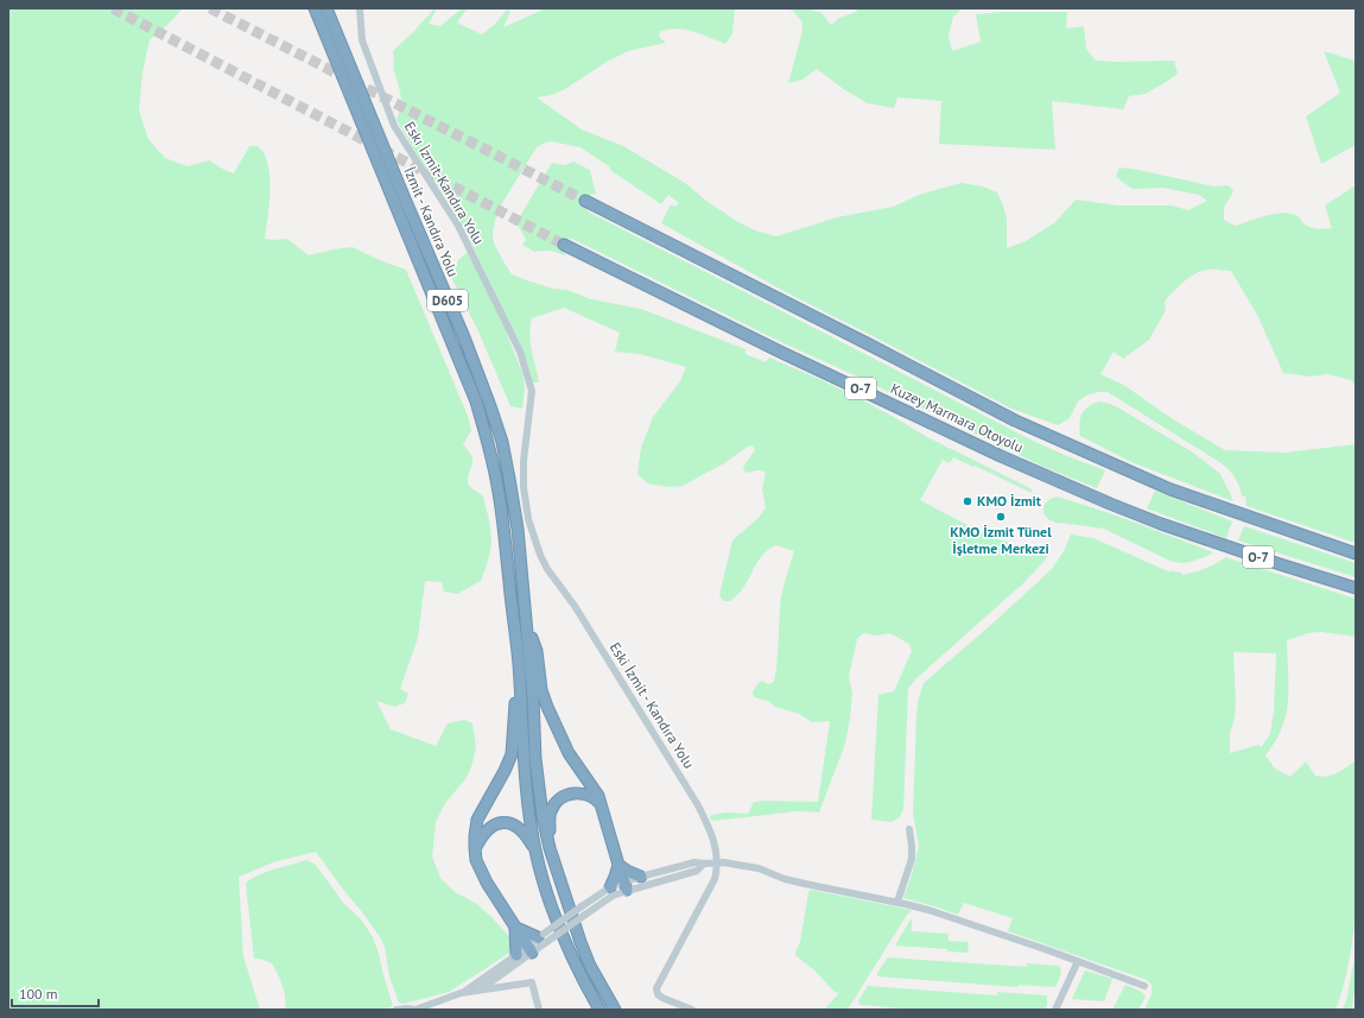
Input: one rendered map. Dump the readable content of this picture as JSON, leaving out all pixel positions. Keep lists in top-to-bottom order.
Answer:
{
  "streets": {
    "highway": [
      "İzmit - Kandıra Yolu",
      "D605",
      "O-7",
      "Kuzey Marmara Otoyolu"
    ],
    "street": ["Eskı İzmit-Kandıra Yolu", "Eski İzmit - Kandıra Yolu"]
  },
  "crossings": [
    ["Eskı İzmit-Kandıra Yolu", "Eski İzmit - Kandıra Yolu"]
  ],
  "places": ["KMO İzmit", "KMO İzmit Tünel İşletme Merkezi"],
  "scale_bar": "100 m"
}
